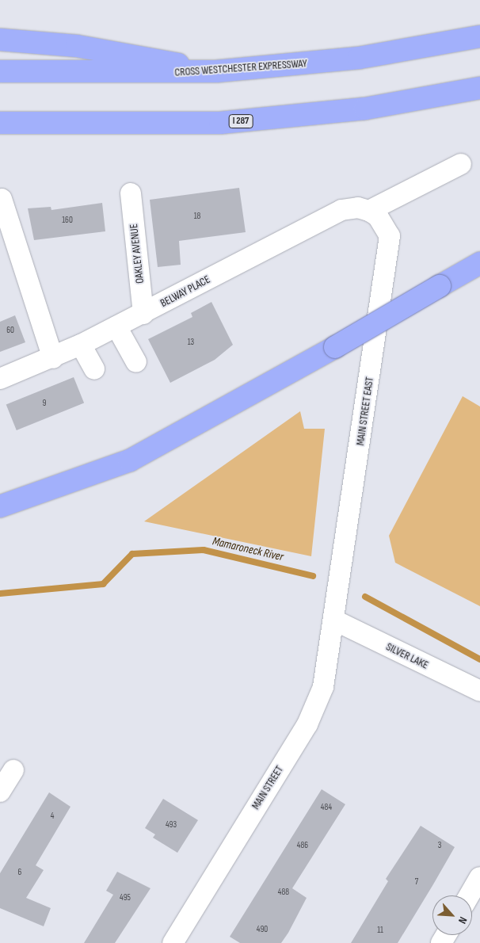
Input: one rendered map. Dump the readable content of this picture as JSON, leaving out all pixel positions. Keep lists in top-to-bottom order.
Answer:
{
  "streets": {
    "highway": ["CROSS WESTCHESTER EXPRESSWAY", "I 287"],
    "street": [
      "OAKLEY AVENUE",
      "BELWAY PLACE",
      "MAIN STREET EAST",
      "SILVER LAKE",
      "MAIN STREET"
    ]
  },
  "crossings": [
    ["OAKLEY AVENUE", "BELWAY PLACE"],
    ["BELWAY PLACE", "MAIN STREET EAST"],
    ["MAIN STREET EAST", "SILVER LAKE"],
    ["MAIN STREET EAST", "MAIN STREET"],
    ["SILVER LAKE", "MAIN STREET"]
  ],
  "water": ["Mamaroneck River"],
  "house_numbers": [
    "18",
    "160",
    "60",
    "13",
    "9",
    "484",
    "4",
    "493",
    "486",
    "3",
    "6",
    "7",
    "488",
    "495",
    "490",
    "11"
  ],
  "north": "bottom right"
}
